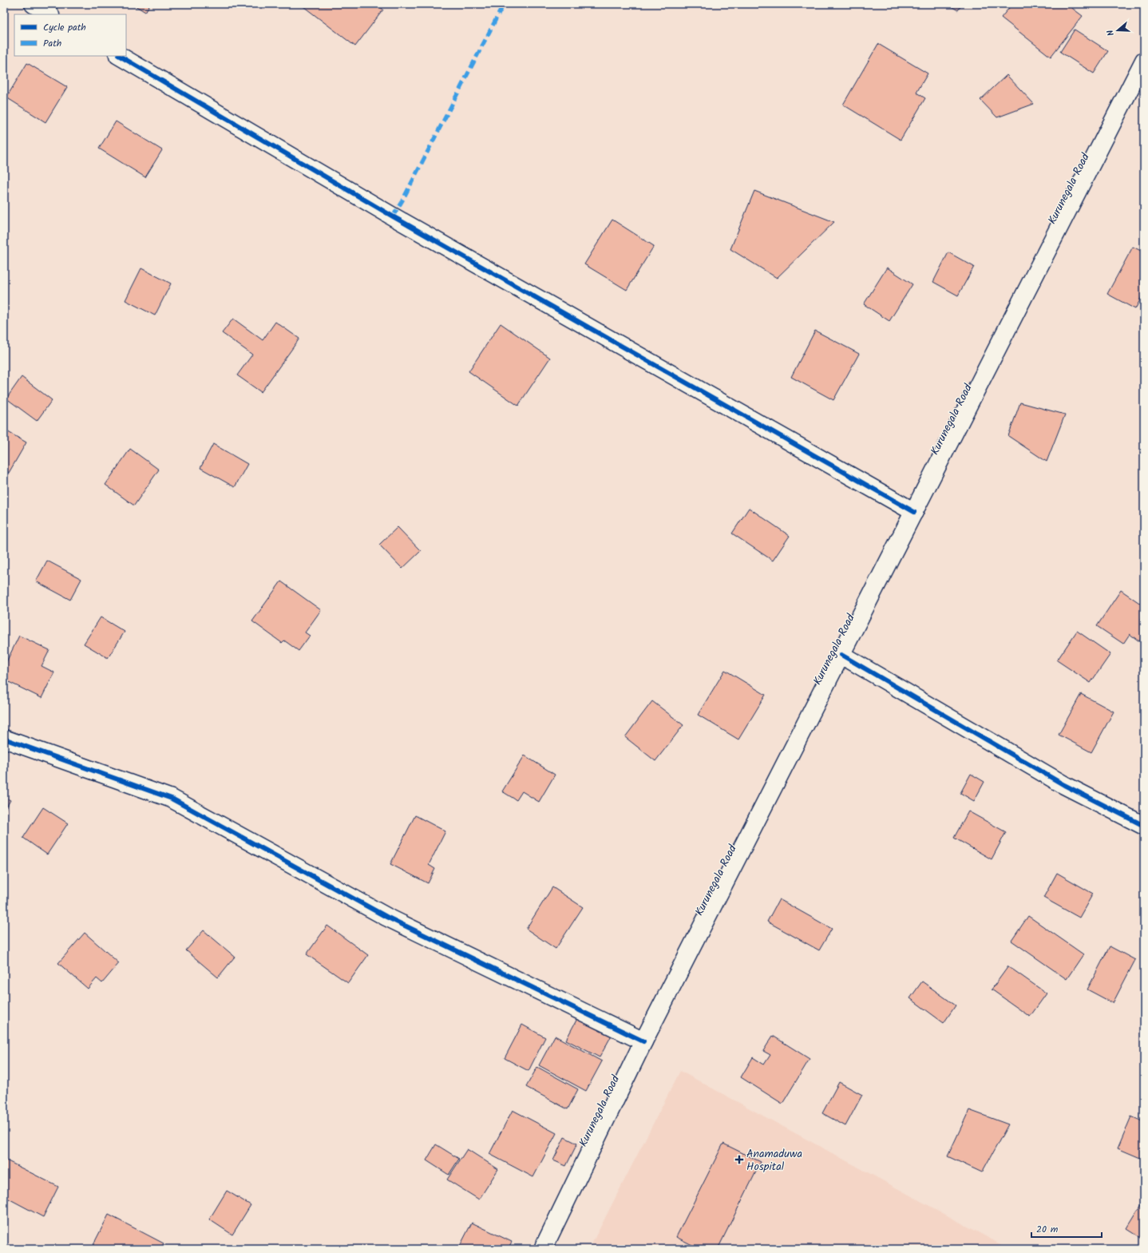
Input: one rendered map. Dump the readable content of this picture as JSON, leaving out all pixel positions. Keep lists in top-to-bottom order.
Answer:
{
  "streets": {
    "main road": ["Kurunegala Road"]
  },
  "places": {
    "health": ["Anamaduwa Hospital"]
  },
  "legend": ["Cycle path", "Path"],
  "scale_bar": "20 m",
  "north": "left"
}
